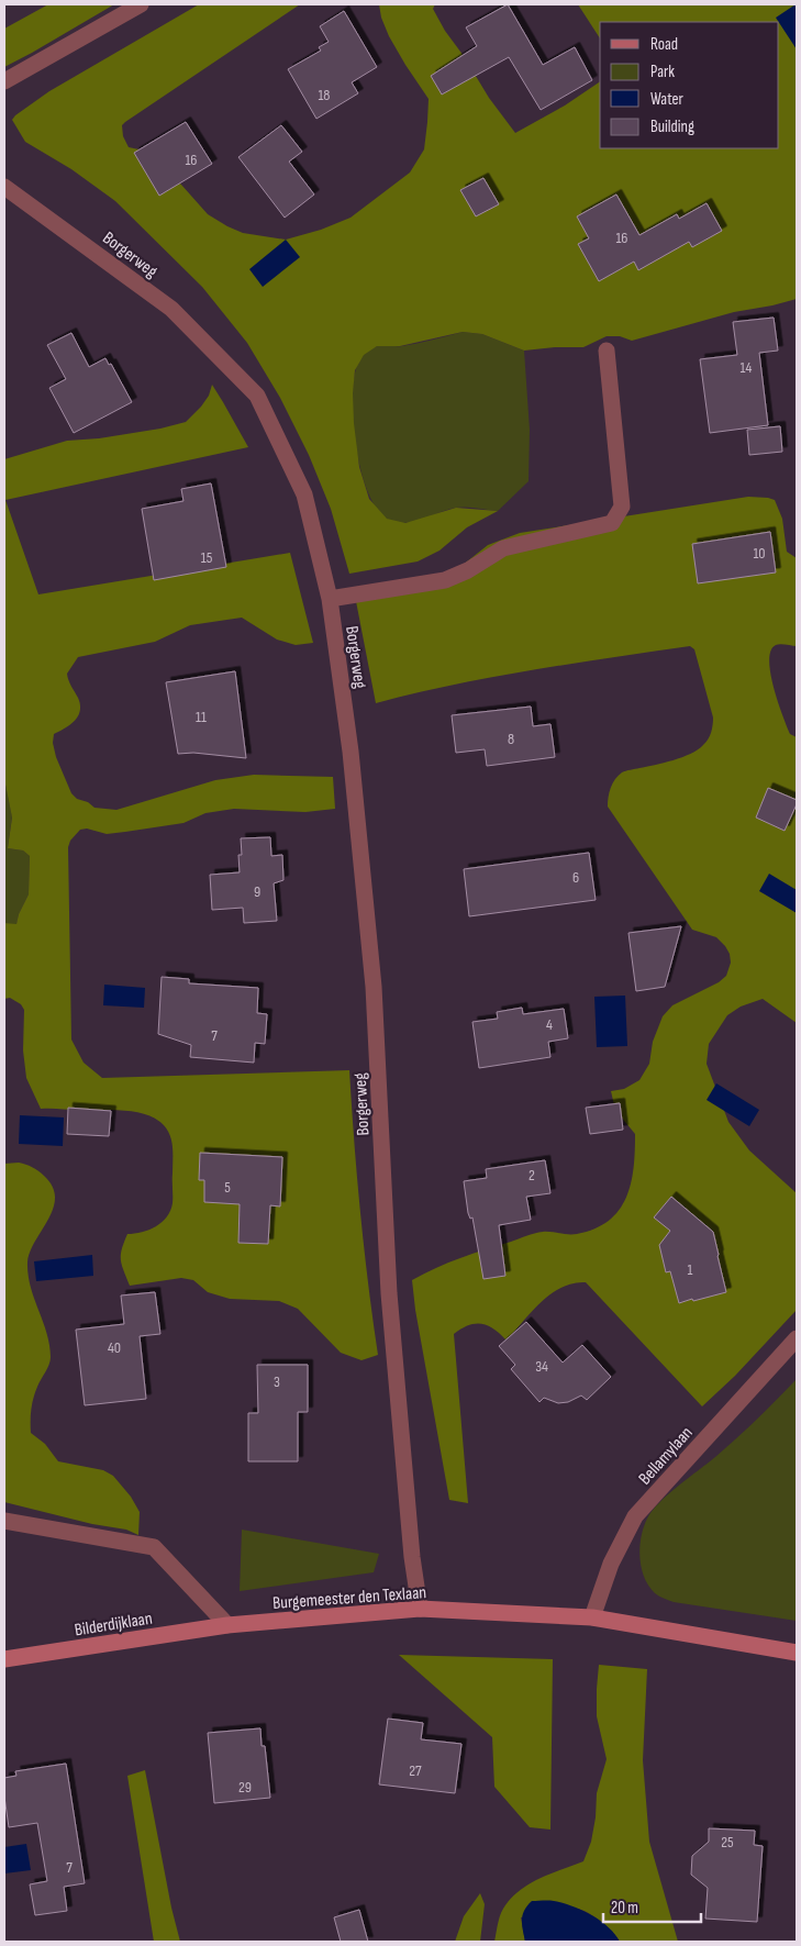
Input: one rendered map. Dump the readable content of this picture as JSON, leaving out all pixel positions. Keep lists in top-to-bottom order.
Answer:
{
  "streets": {
    "street": [
      "Borgerweg",
      "Bellamylaan",
      "Burgemeester den Texlaan",
      "Bilderdijklaan"
    ]
  },
  "crossings": [
    ["Borgerweg", "Burgemeester den Texlaan"],
    ["Bellamylaan", "Burgemeester den Texlaan"],
    ["Burgemeester den Texlaan", "Bilderdijklaan"]
  ],
  "house_numbers": [
    "18",
    "16",
    "16",
    "14",
    "10",
    "15",
    "11",
    "8",
    "6",
    "9",
    "4",
    "7",
    "2",
    "5",
    "1",
    "40",
    "34",
    "3",
    "27",
    "29",
    "25",
    "7"
  ],
  "legend": [
    "Road",
    "Park",
    "Water",
    "Building"
  ],
  "scale_bar": "20 m"
}
